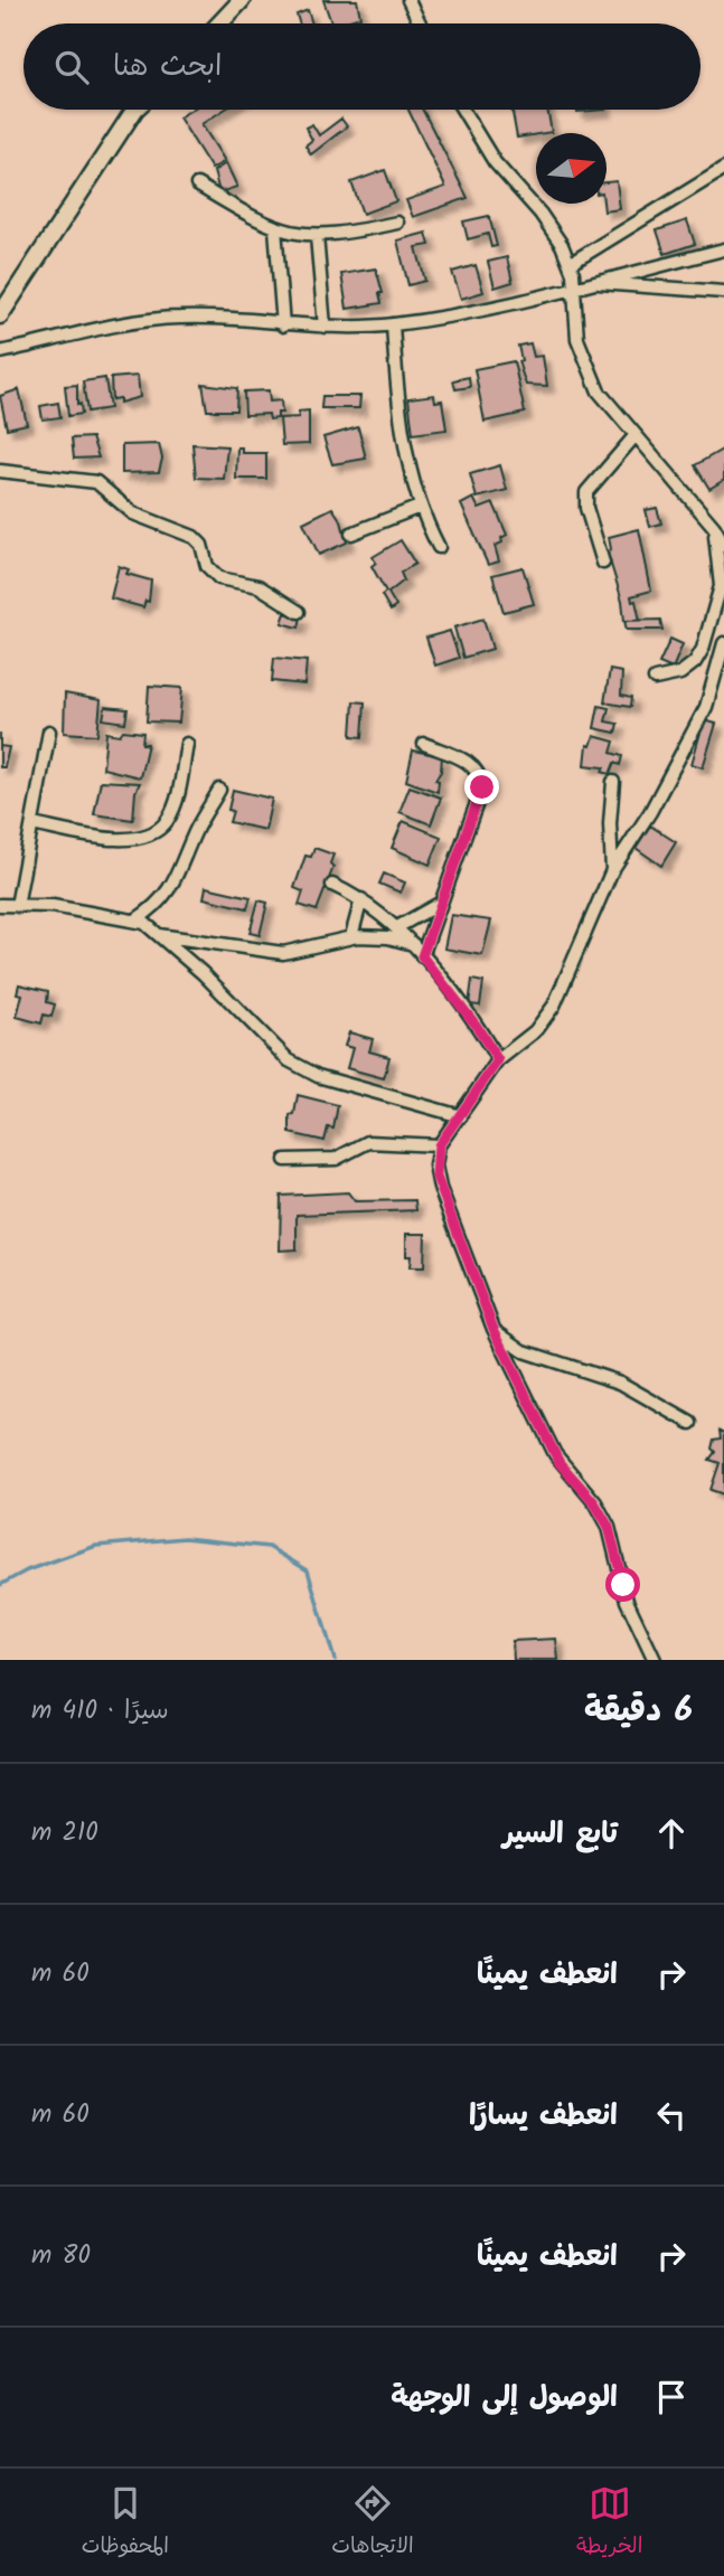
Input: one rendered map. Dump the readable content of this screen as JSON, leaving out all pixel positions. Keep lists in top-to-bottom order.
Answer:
{
  "north": "right",
  "page": {
    "search": "ابحث هنا",
    "heading": ["6 دقيقة", "سيرًا · 410 m"],
    "list": [
      ["تابع السير", "210 m"],
      ["انعطف يمينًا", "60 m"],
      ["انعطف يسارًا", "60 m"],
      ["انعطف يمينًا", "80 m"],
      "الوصول إلى الوجهة"
    ],
    "nav": ["الخريطة", "الاتجاهات", "المحفوظات"]
  }
}
